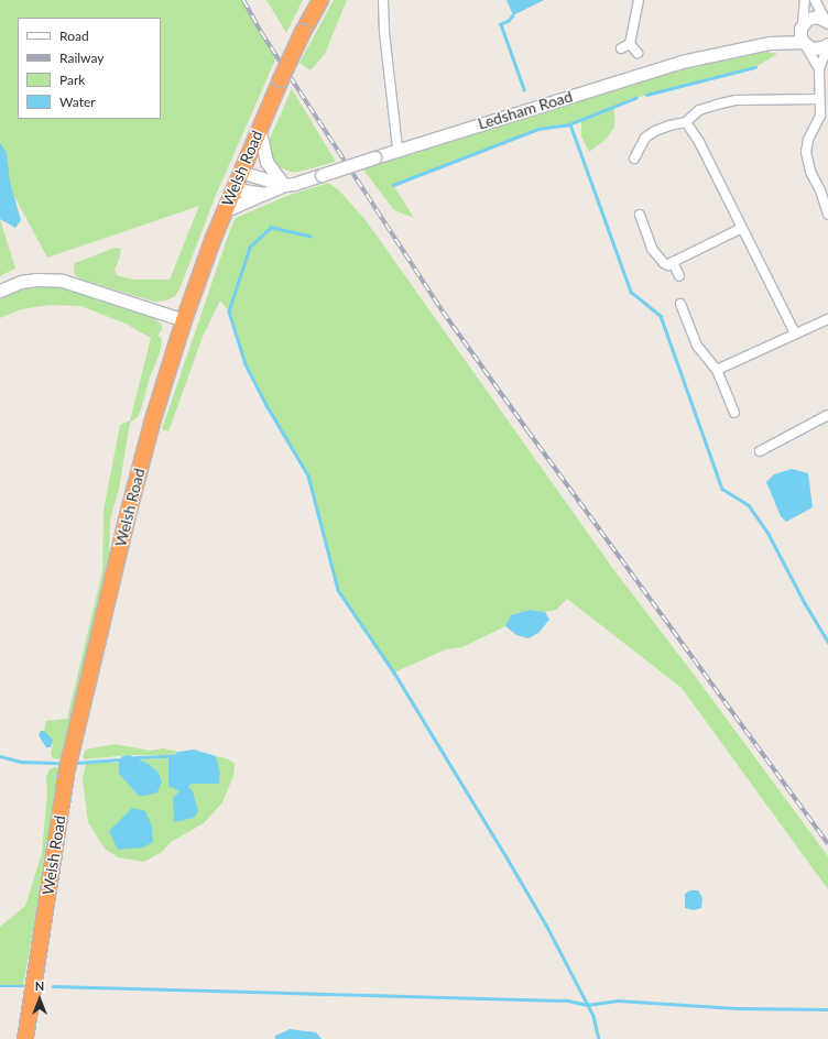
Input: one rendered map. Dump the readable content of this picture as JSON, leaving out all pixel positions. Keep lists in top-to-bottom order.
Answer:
{
  "streets": {
    "highway": ["Welsh Road"],
    "main road": ["Ledsham Road"]
  },
  "crossings": [
    ["Ledsham Road", "Welsh Road"]
  ],
  "legend": [
    "Road",
    "Railway",
    "Park",
    "Water"
  ],
  "north": "top"
}
